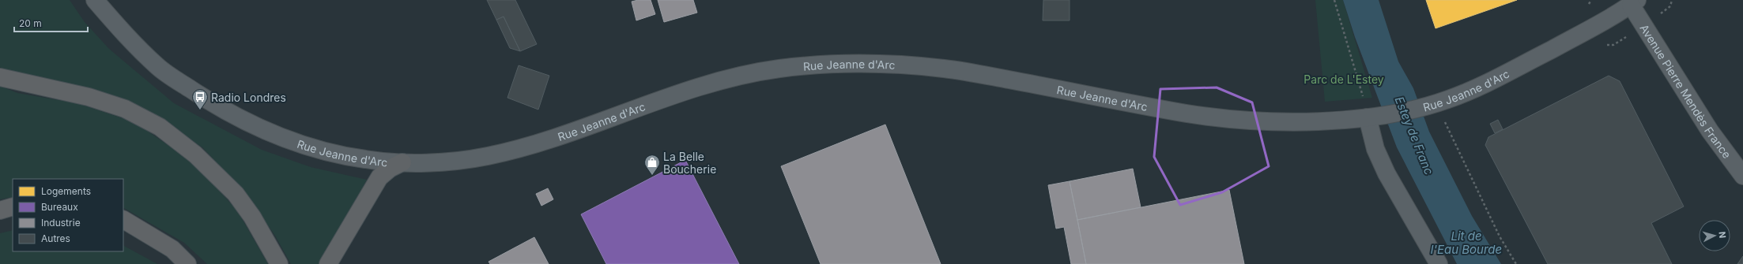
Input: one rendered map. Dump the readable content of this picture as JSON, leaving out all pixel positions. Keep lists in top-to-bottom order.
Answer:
{
  "streets": {
    "street": ["Rue Jeanne d'Arc", "Avenue Pierre Mendès France"]
  },
  "crossings": [
    ["Rue Jeanne d'Arc", "Avenue Pierre Mendès France"]
  ],
  "water": ["Estey de Franc", "Lit de l'Eau Bourde"],
  "parks": ["Parc de L'Estey"],
  "places": {
    "bus stop": ["Radio Londres"],
    "shop": ["La Belle Boucherie"]
  },
  "legend": [
    "Logements",
    "Bureaux",
    "Industrie",
    "Autres"
  ],
  "scale_bar": "20 m",
  "north": "right"
}
